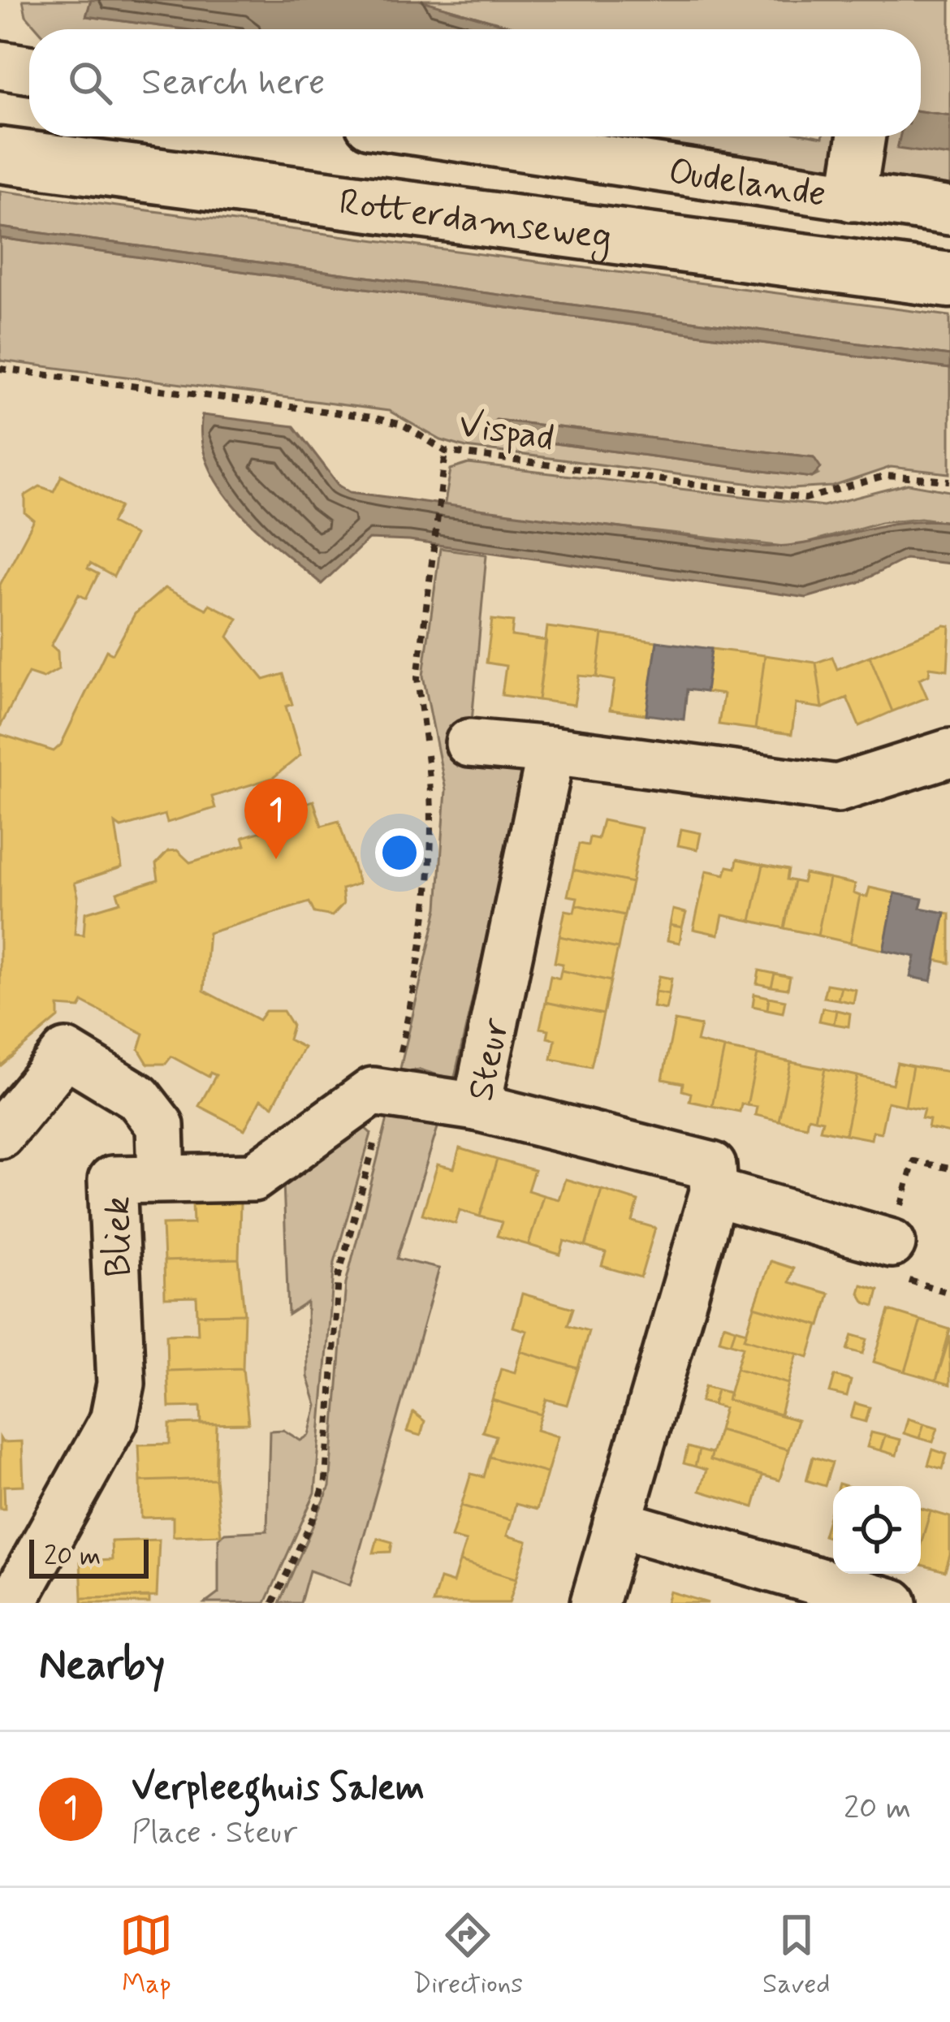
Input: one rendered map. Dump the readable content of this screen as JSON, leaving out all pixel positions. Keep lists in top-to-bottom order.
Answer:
{
  "streets": {
    "main road": ["Rotterdamseweg"],
    "street": ["Oudelande", "Steur", "Bliek"],
    "path": ["Vispad"]
  },
  "crossings": [
    ["Steur", "Bliek"]
  ],
  "scale_bar": "20 m",
  "page": {
    "search": "Search here",
    "pins": "1",
    "scale": "20 m",
    "heading": "Nearby",
    "list": [
      {
        "mark": "1",
        "name": "Verpleeghuis Salem",
        "note": "Place · Steur",
        "value": "20 m"
      }
    ],
    "nav": ["Map", "Directions", "Saved"]
  }
}
